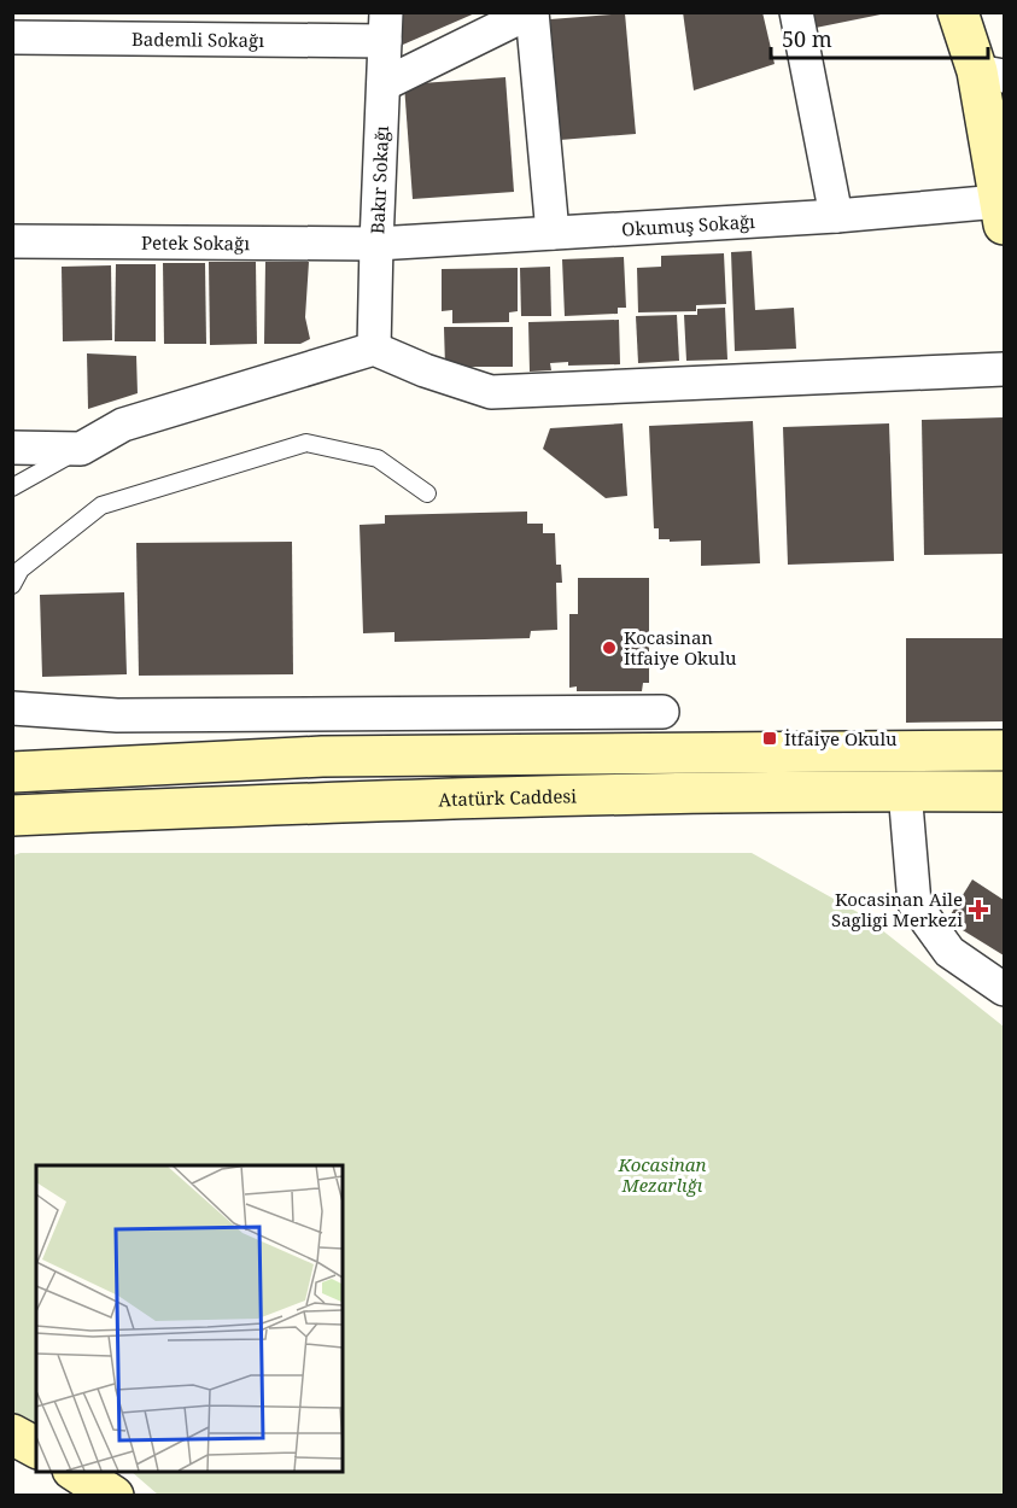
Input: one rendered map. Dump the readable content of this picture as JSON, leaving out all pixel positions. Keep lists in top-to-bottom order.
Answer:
{
  "streets": {
    "main road": ["Atatürk Caddesi"],
    "street": [
      "Bademli Sokağı",
      "Bakır Sokağı",
      "Okumuş Sokağı",
      "Petek Sokağı"
    ]
  },
  "crossings": [
    ["Bademli Sokağı", "Bakır Sokağı"],
    ["Bakır Sokağı", "Okumuş Sokağı"],
    ["Bakır Sokağı", "Petek Sokağı"],
    ["Okumuş Sokağı", "Petek Sokağı"]
  ],
  "parks": ["Kocasinan Mezarlığı"],
  "places": {
    "other": ["Kocasinan İtfaiye Okulu"],
    "transit": ["İtfaiye Okulu"],
    "health": ["Kocasinan Aile Sagligi Merkezi"]
  },
  "scale_bar": "50 m"
}
